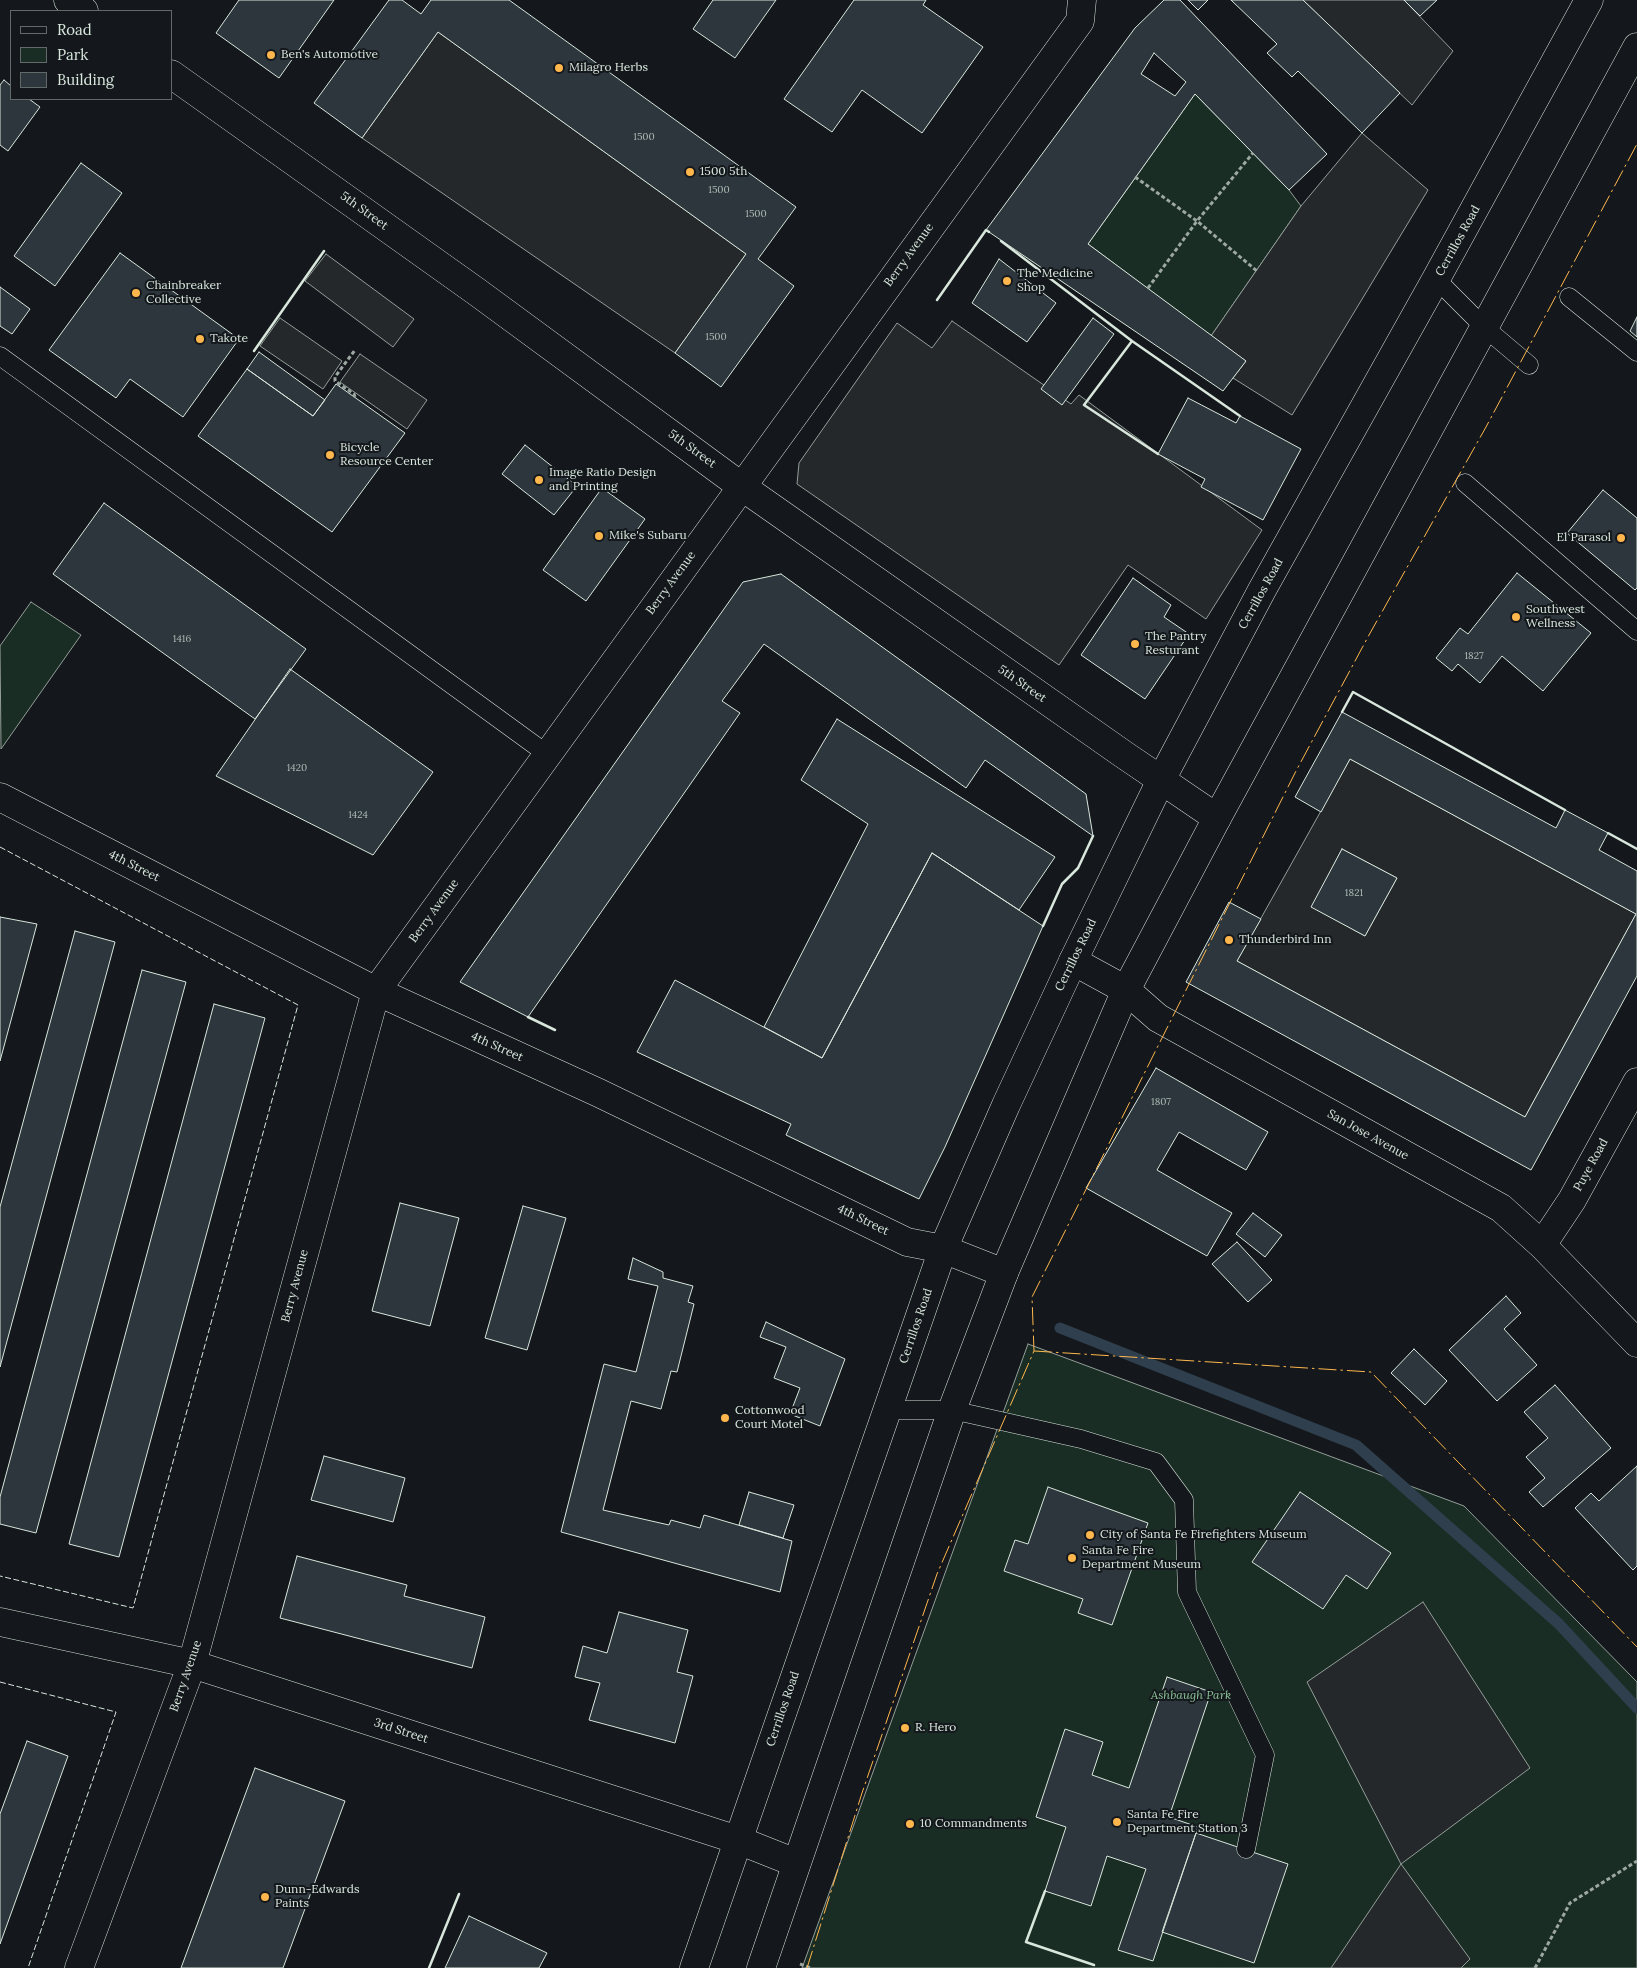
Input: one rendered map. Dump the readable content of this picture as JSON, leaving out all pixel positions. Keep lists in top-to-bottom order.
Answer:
{
  "streets": {
    "street": [
      "5th Street",
      "Cerrillos Road",
      "Berry Avenue",
      "4th Street",
      "San Jose Avenue",
      "Puye Road",
      "3rd Street"
    ]
  },
  "crossings": [
    ["5th Street", "Cerrillos Road"],
    ["5th Street", "Berry Avenue"],
    ["Cerrillos Road", "4th Street"],
    ["Cerrillos Road", "San Jose Avenue"],
    ["Cerrillos Road", "3rd Street"],
    ["Berry Avenue", "4th Street"],
    ["Berry Avenue", "3rd Street"],
    ["San Jose Avenue", "Puye Road"]
  ],
  "parks": ["Ashbaugh Park"],
  "places": [
    "Ben's Automotive",
    "Milagro Herbs",
    "1500 5th",
    "The Medicine Shop",
    "Chainbreaker Collective",
    "Takote",
    "Bicycle Resource Center",
    "Image Ratio Design and Printing",
    "Mike's Subaru",
    "El Parasol",
    "Southwest Wellness",
    "The Pantry Resturant",
    "Thunderbird Inn",
    "Cottonwood Court Motel",
    "City of Santa Fe Firefighters Museum",
    "Santa Fe Fire Department Museum",
    "R. Hero",
    "Santa Fe Fire Department Station 3",
    "10 Commandments",
    "Dunn-Edwards Paints"
  ],
  "house_numbers": [
    "1500",
    "1500",
    "1500",
    "1500",
    "1416",
    "1827",
    "1420",
    "1424",
    "1821",
    "1807"
  ],
  "legend": ["Road", "Park", "Building"]
}
